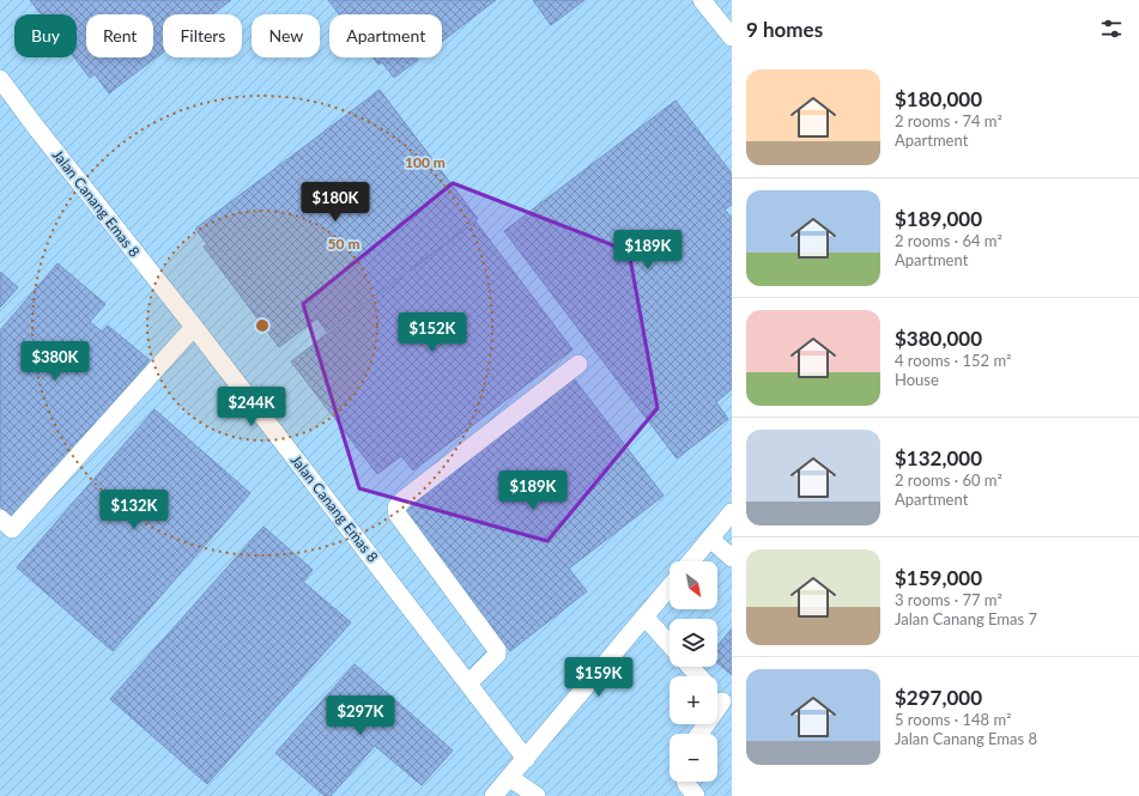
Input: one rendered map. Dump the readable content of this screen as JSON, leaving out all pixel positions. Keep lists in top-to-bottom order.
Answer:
{
  "streets": {
    "street": ["Jalan Canang Emas 8"]
  },
  "north": "bottom right",
  "page": {
    "heading": "9 homes",
    "chip": [
      "Buy",
      "Rent",
      "Filters",
      "New",
      "Apartment"
    ],
    "list": [
      {
        "name": "$180,000",
        "note": "2 rooms · 74 m² · Apartment"
      },
      {
        "name": "$189,000",
        "note": "2 rooms · 64 m² · Apartment"
      },
      {
        "name": "$380,000",
        "note": "4 rooms · 152 m² · House"
      },
      {
        "name": "$132,000",
        "note": "2 rooms · 60 m² · Apartment"
      },
      {
        "name": "$159,000",
        "note": "3 rooms · 77 m² · Jalan Canang Emas 7"
      },
      {
        "name": "$297,000",
        "note": "5 rooms · 148 m² · Jalan Canang Emas 8"
      }
    ],
    "price": [
      "$180K",
      "$189K",
      "$152K",
      "$380K",
      "$244K",
      "$189K",
      "$132K",
      "$159K",
      "$297K"
    ],
    "map_buttons": ["+", "−"]
  },
  "rings": ["100 m", "50 m"]
}
